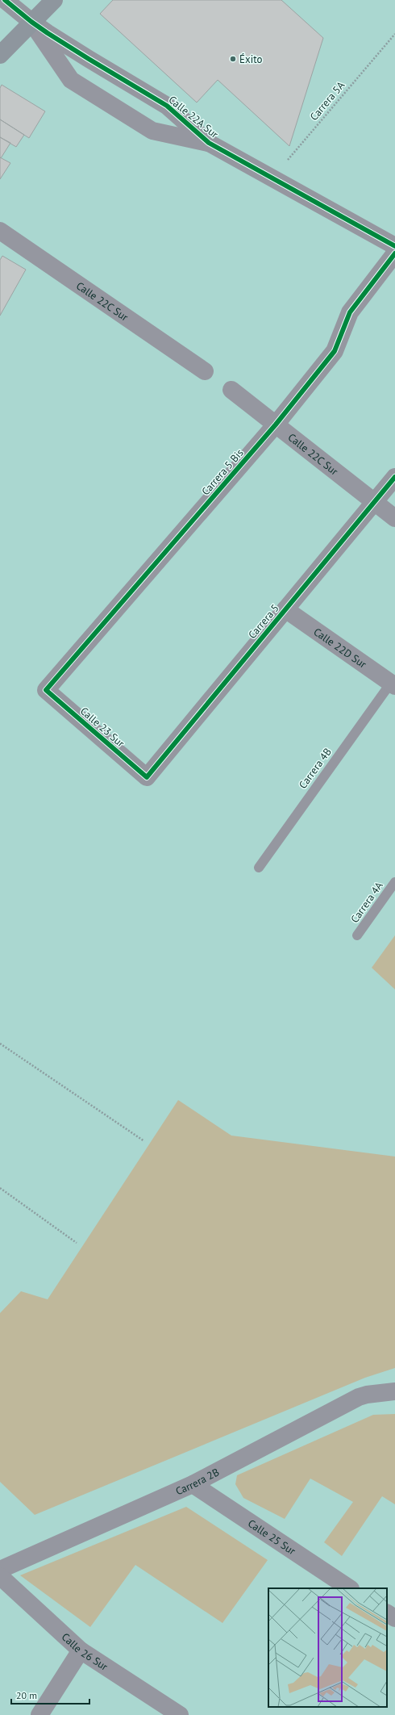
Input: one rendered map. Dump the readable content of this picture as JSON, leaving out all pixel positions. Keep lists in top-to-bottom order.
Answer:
{
  "streets": {
    "street": [
      "Calle 22A Sur",
      "Calle 22C Sur",
      "Carrera 5 Bis",
      "Carrera 5",
      "Calle 22D Sur",
      "Calle 23 Sur",
      "Carrera 2B",
      "Calle 25 Sur",
      "Calle 26 Sur"
    ],
    "lane": ["Carrera 4B", "Carrera 4A"],
    "path": ["Carrera 5A"]
  },
  "crossings": [
    ["Carrera 5A", "Calle 22A Sur"],
    ["Calle 22C Sur", "Carrera 5 Bis"],
    ["Calle 22C Sur", "Carrera 5"],
    ["Carrera 5 Bis", "Calle 23 Sur"],
    ["Carrera 5", "Calle 22D Sur"],
    ["Carrera 5", "Calle 23 Sur"],
    ["Calle 22D Sur", "Carrera 4B"],
    ["Carrera 2B", "Calle 25 Sur"]
  ],
  "places": ["Éxito"],
  "scale_bar": "20 m"
}
